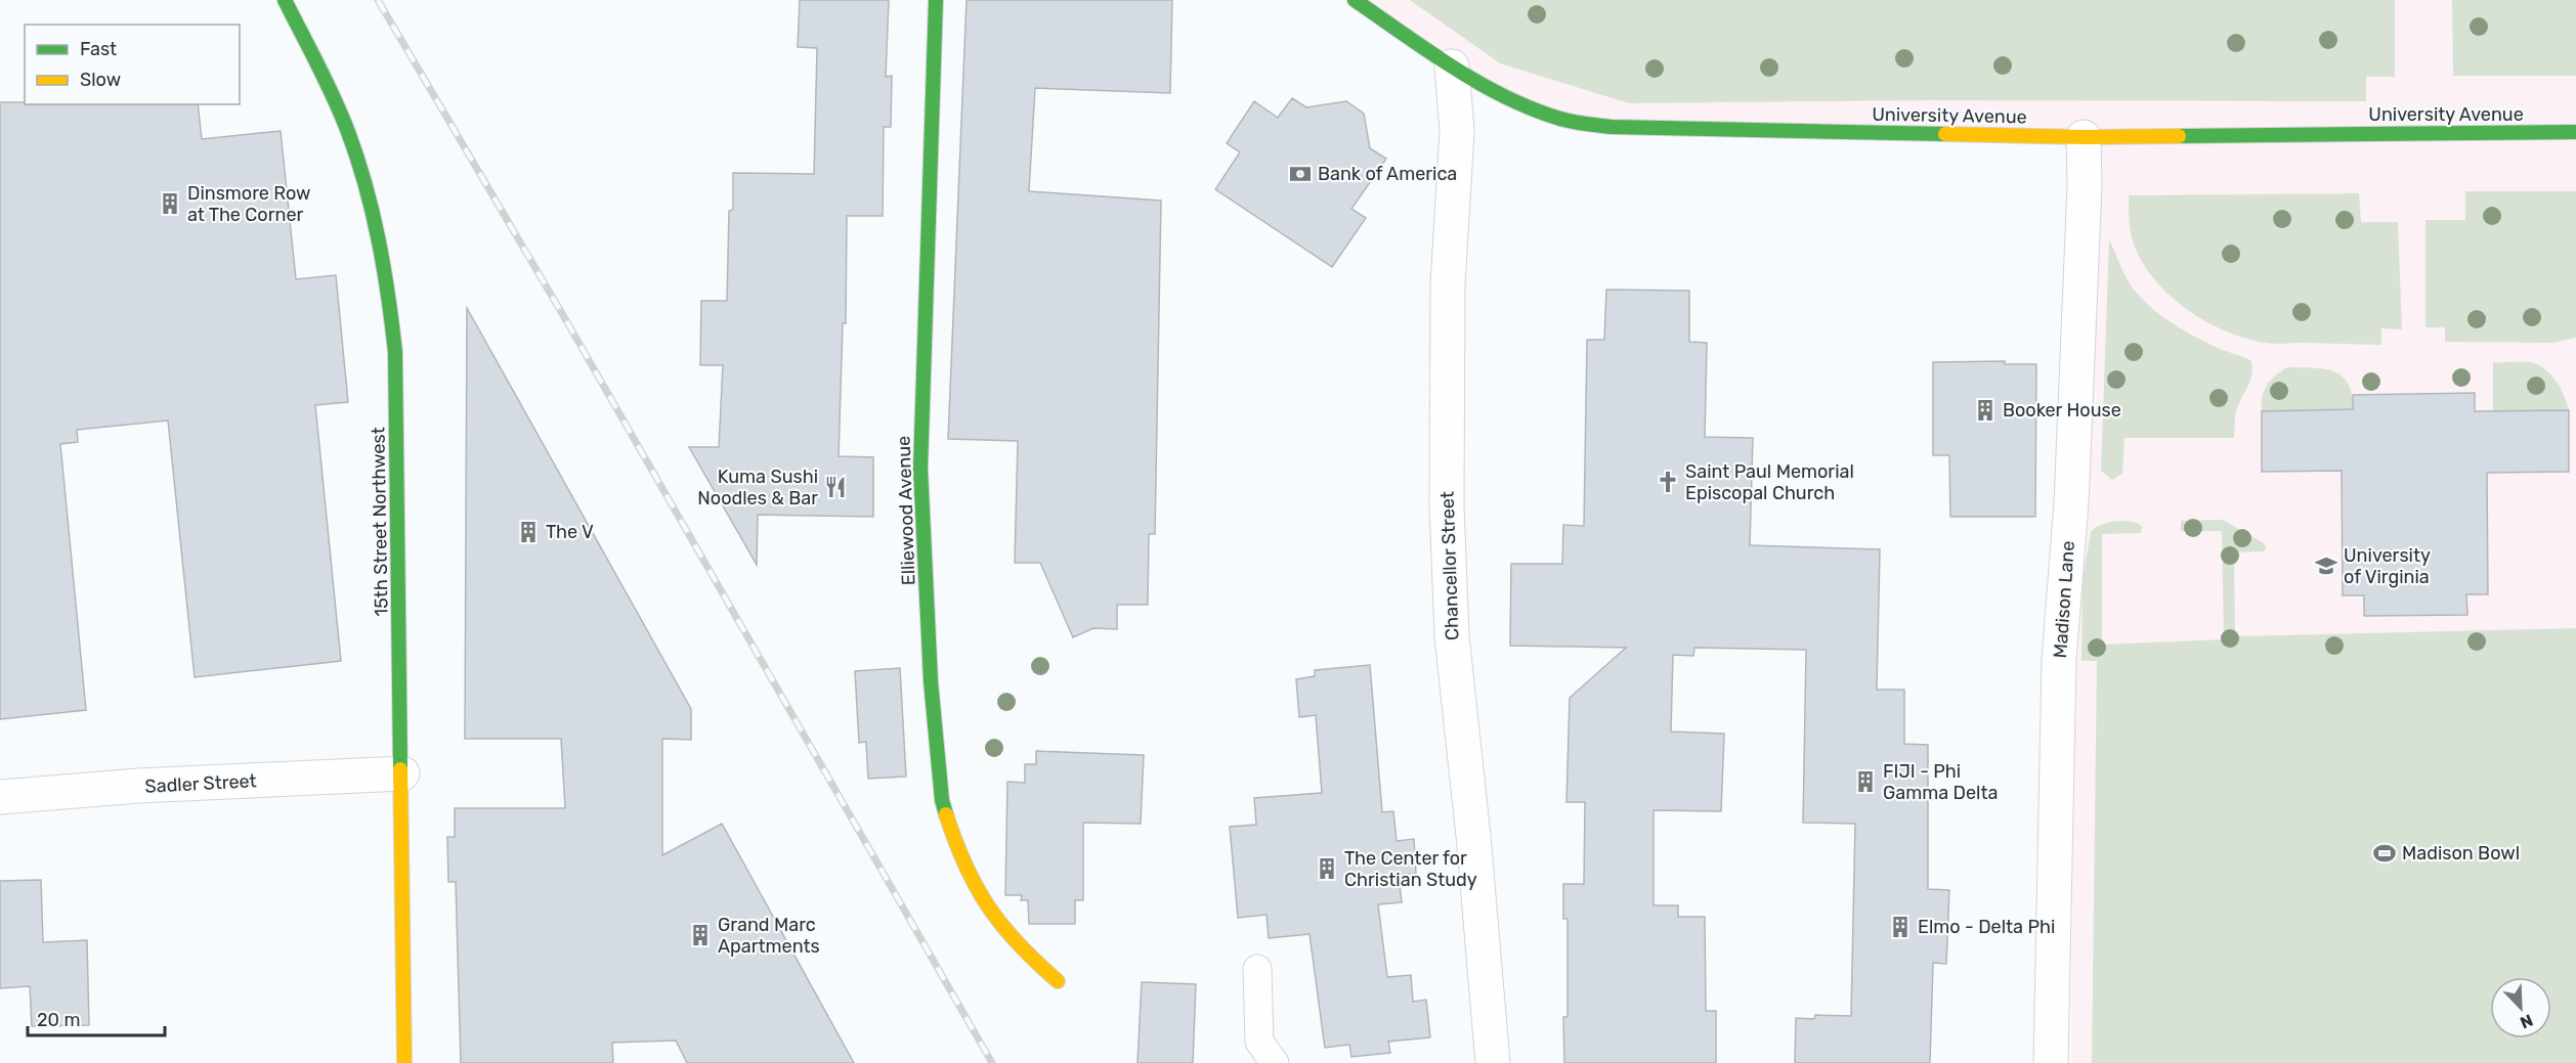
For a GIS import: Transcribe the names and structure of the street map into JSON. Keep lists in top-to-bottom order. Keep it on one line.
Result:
{"streets":{"street":["University Avenue","Elliewood Avenue","15th Street Northwest","Chancellor Street","Madison Lane","Sadler Street"]},"crossings":[["University Avenue","Chancellor Street"],["University Avenue","Madison Lane"],["15th Street Northwest","Sadler Street"]],"places":{"bank":["Bank of America"],"building":["Dinsmore Row at The Corner","Booker House","The V","FIJI - Phi Gamma Delta","The Center for Christian Study","Elmo - Delta Phi","Grand Marc Apartments"],"church":["Saint Paul Memorial Episcopal Church"],"restaurant":["Kuma Sushi Noodles & Bar"],"school or university":["University of Virginia"],"sports":["Madison Bowl"]},"legend":["Fast","Slow"],"scale_bar":"20 m","north":"bottom right"}
